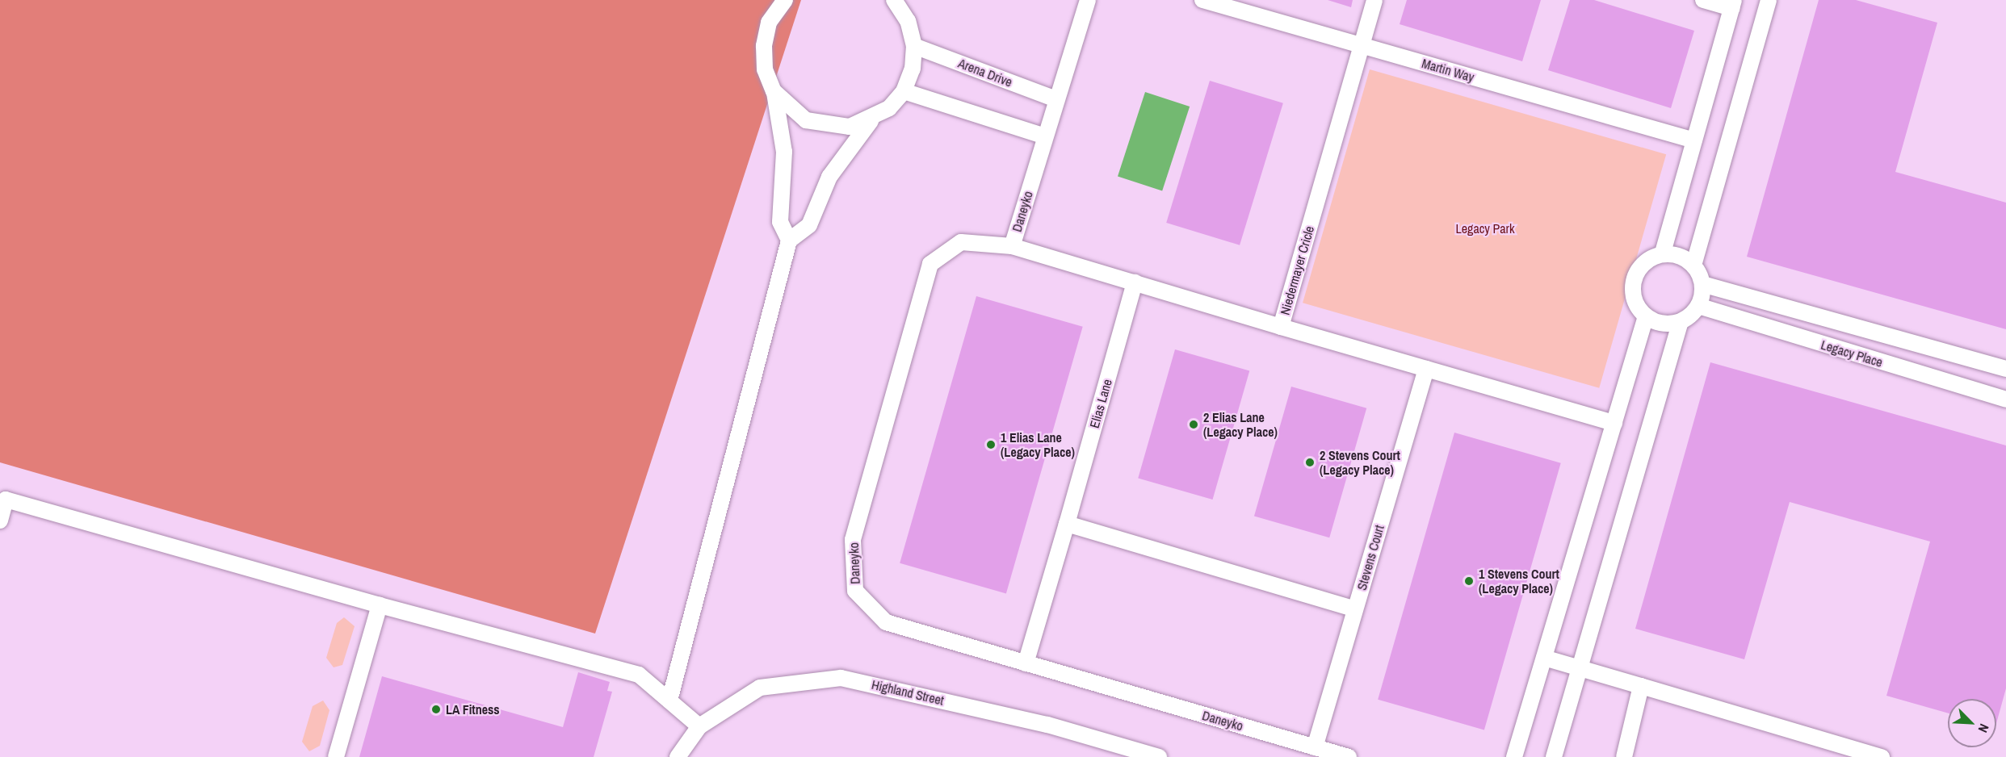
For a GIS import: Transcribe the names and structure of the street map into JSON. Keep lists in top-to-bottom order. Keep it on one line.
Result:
{"streets":{"lane":["Martin Way","Arena Drive","Daneyko","Niedermayer Cricle","Legacy Place","Elias Lane","Stevens Court","Highland Street"]},"crossings":[["Martin Way","Niedermayer Cricle"],["Arena Drive","Daneyko"],["Daneyko","Niedermayer Cricle"],["Daneyko","Elias Lane"],["Daneyko","Stevens Court"],["Niedermayer Cricle","Elias Lane"]],"parks":["Legacy Park"],"places":["2 Elias Lane (Legacy Place)","1 Elias Lane (Legacy Place)","2 Stevens Court (Legacy Place)","1 Stevens Court (Legacy Place)","LA Fitness"],"north":"bottom right"}
